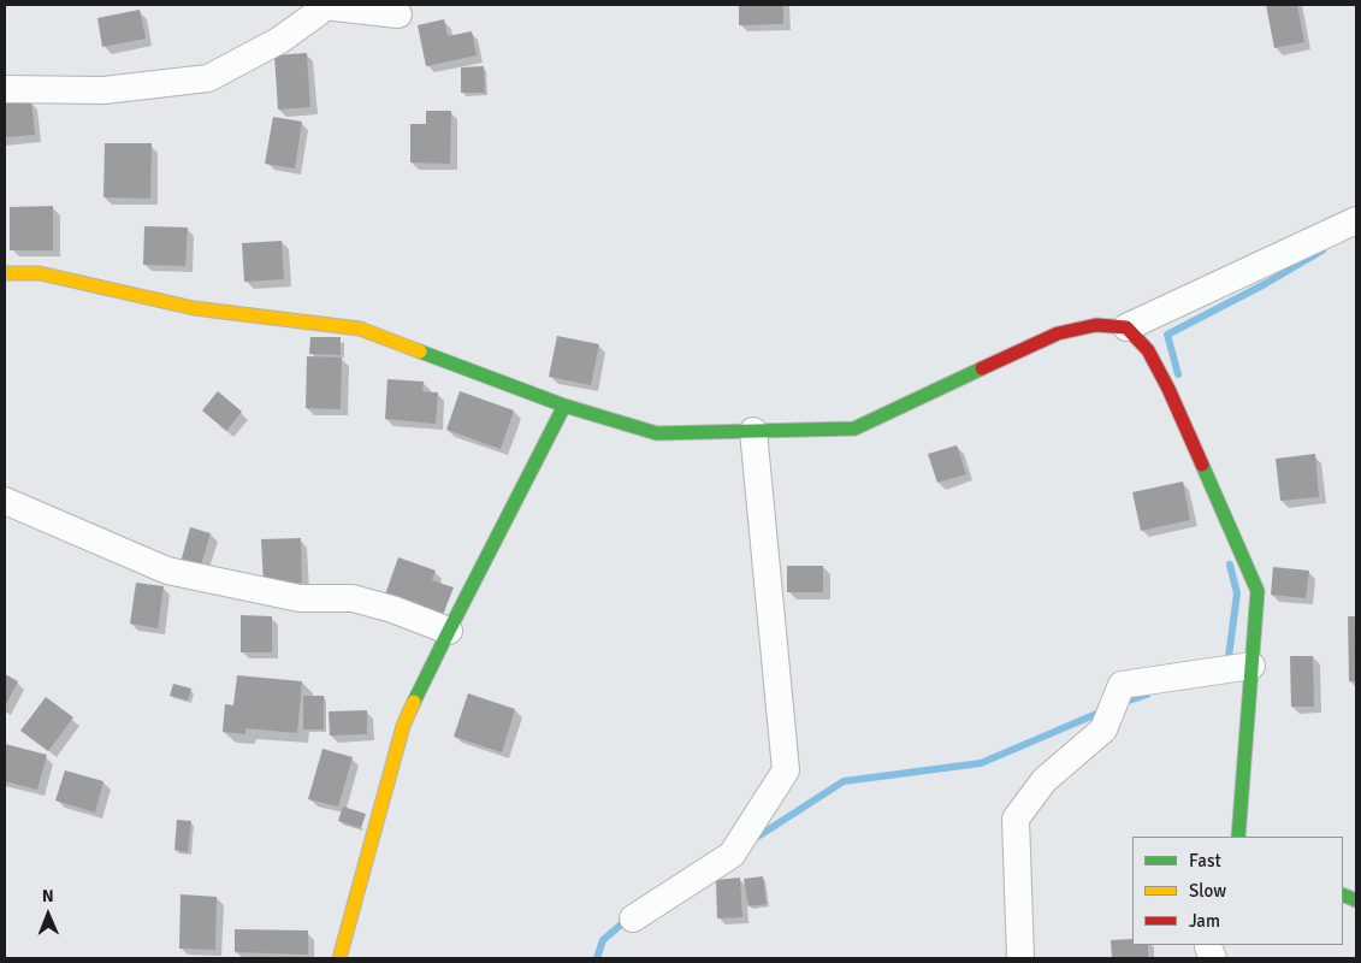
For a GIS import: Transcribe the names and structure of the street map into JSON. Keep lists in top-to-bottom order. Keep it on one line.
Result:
{"legend":["Fast","Slow","Jam"],"north":"top"}
